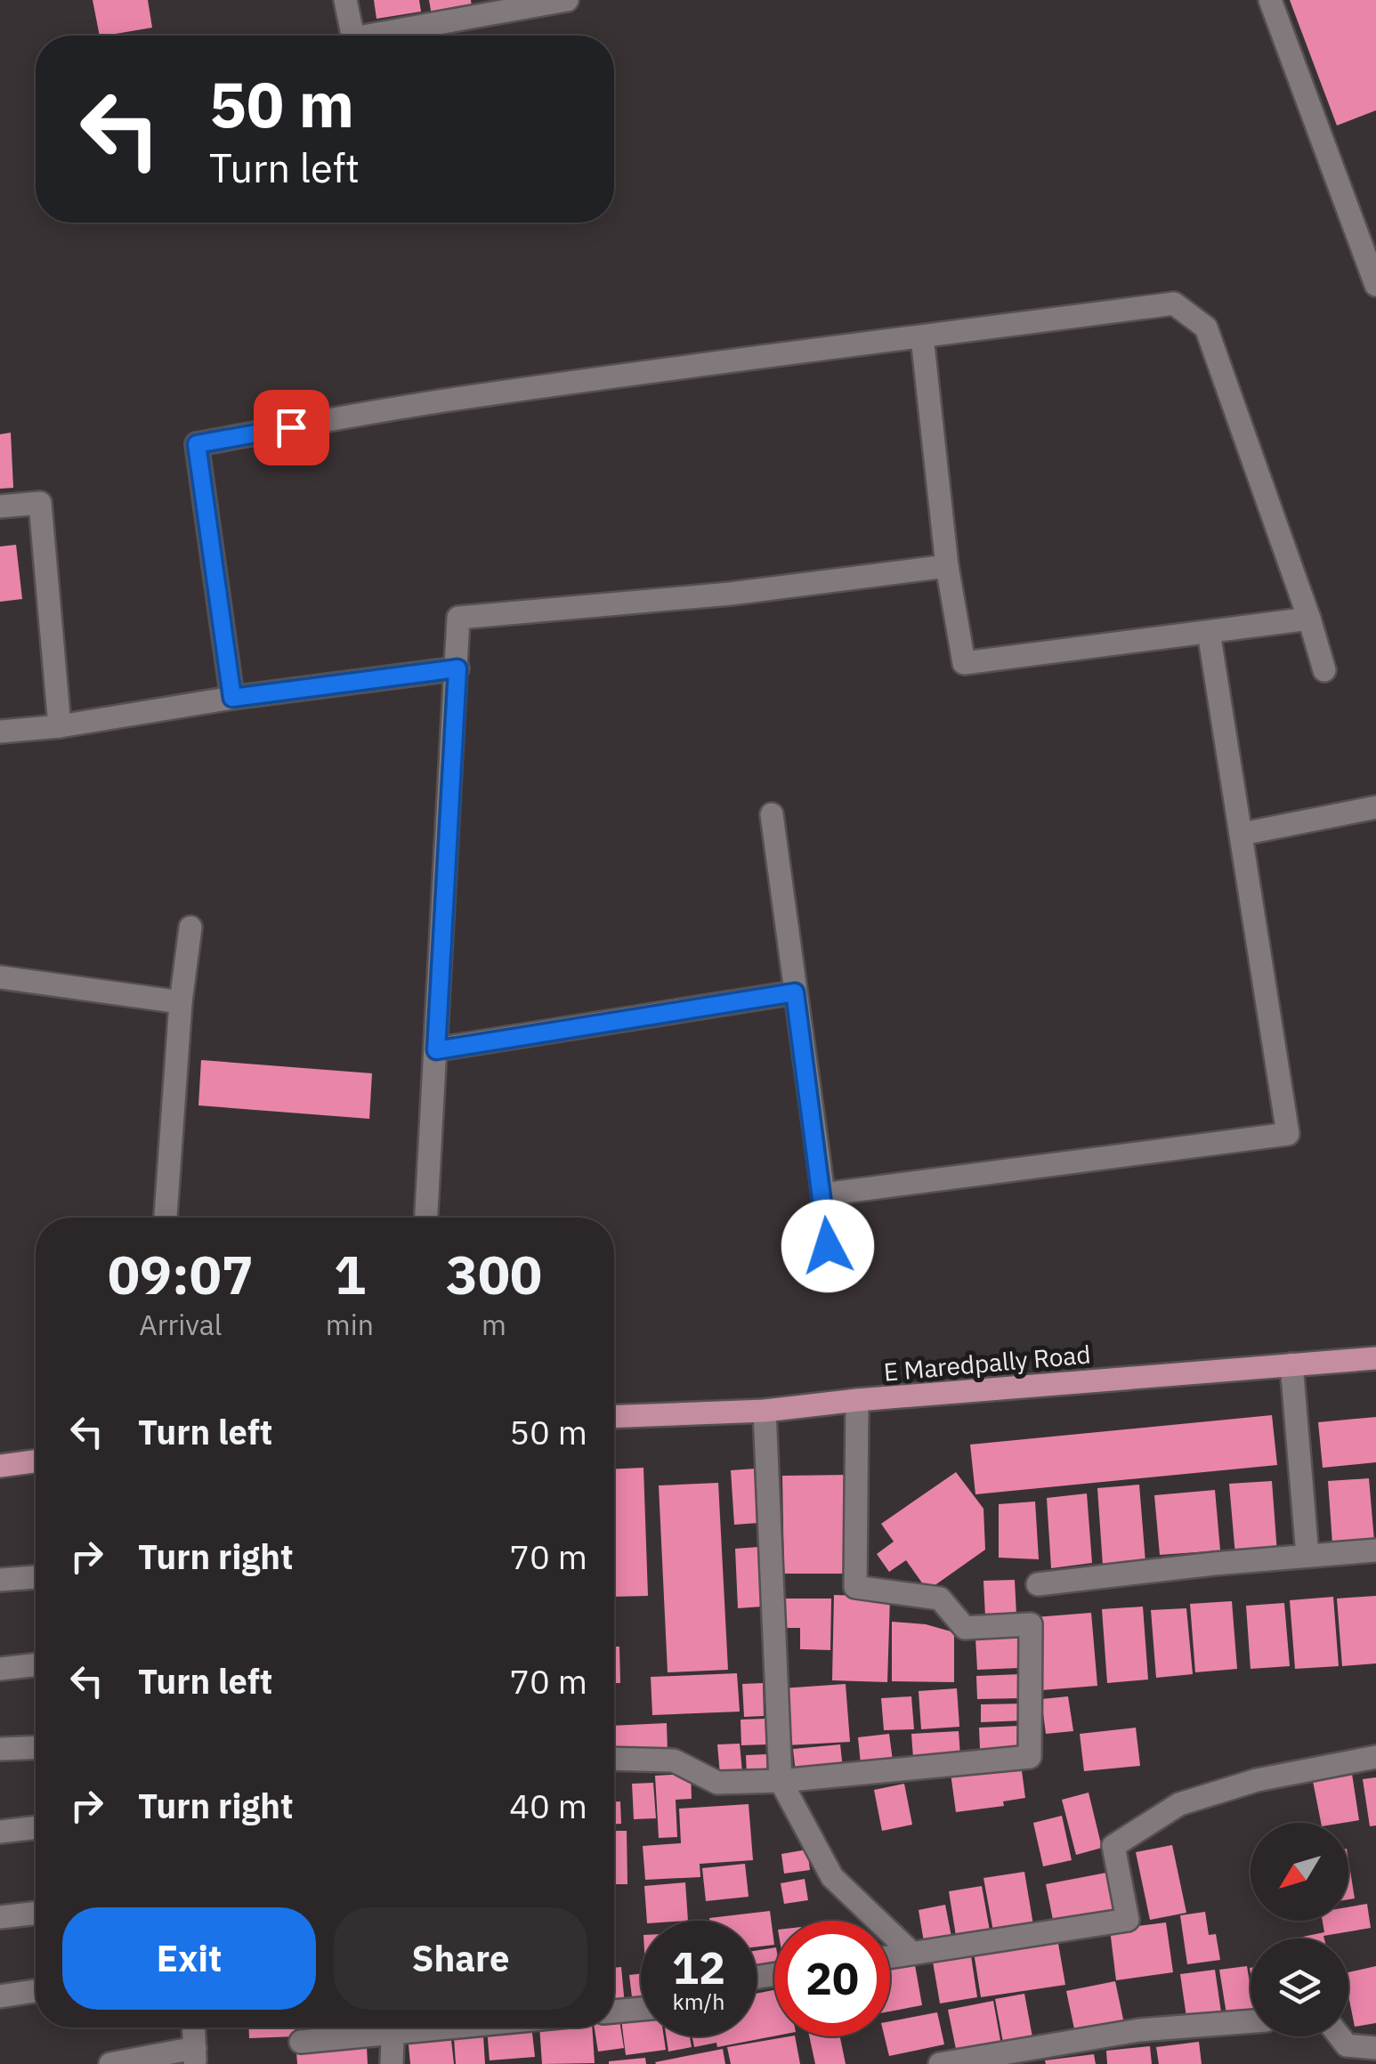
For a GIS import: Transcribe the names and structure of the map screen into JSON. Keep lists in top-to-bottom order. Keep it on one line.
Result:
{"streets":{"main road":["E Maredpally Road"]},"north":"bottom left","page":{"turn":["50 m","Turn left"],"eta":["09:07","Arrival","1","min","300","m"],"list":[{"name":"Turn left","value":"50 m"},{"name":"Turn right","value":"70 m"},{"name":"Turn left","value":"70 m"},{"name":"Turn right","value":"40 m"}],"buttons":["Exit","Share"],"speed":"12 km/h","limit":"20"}}
